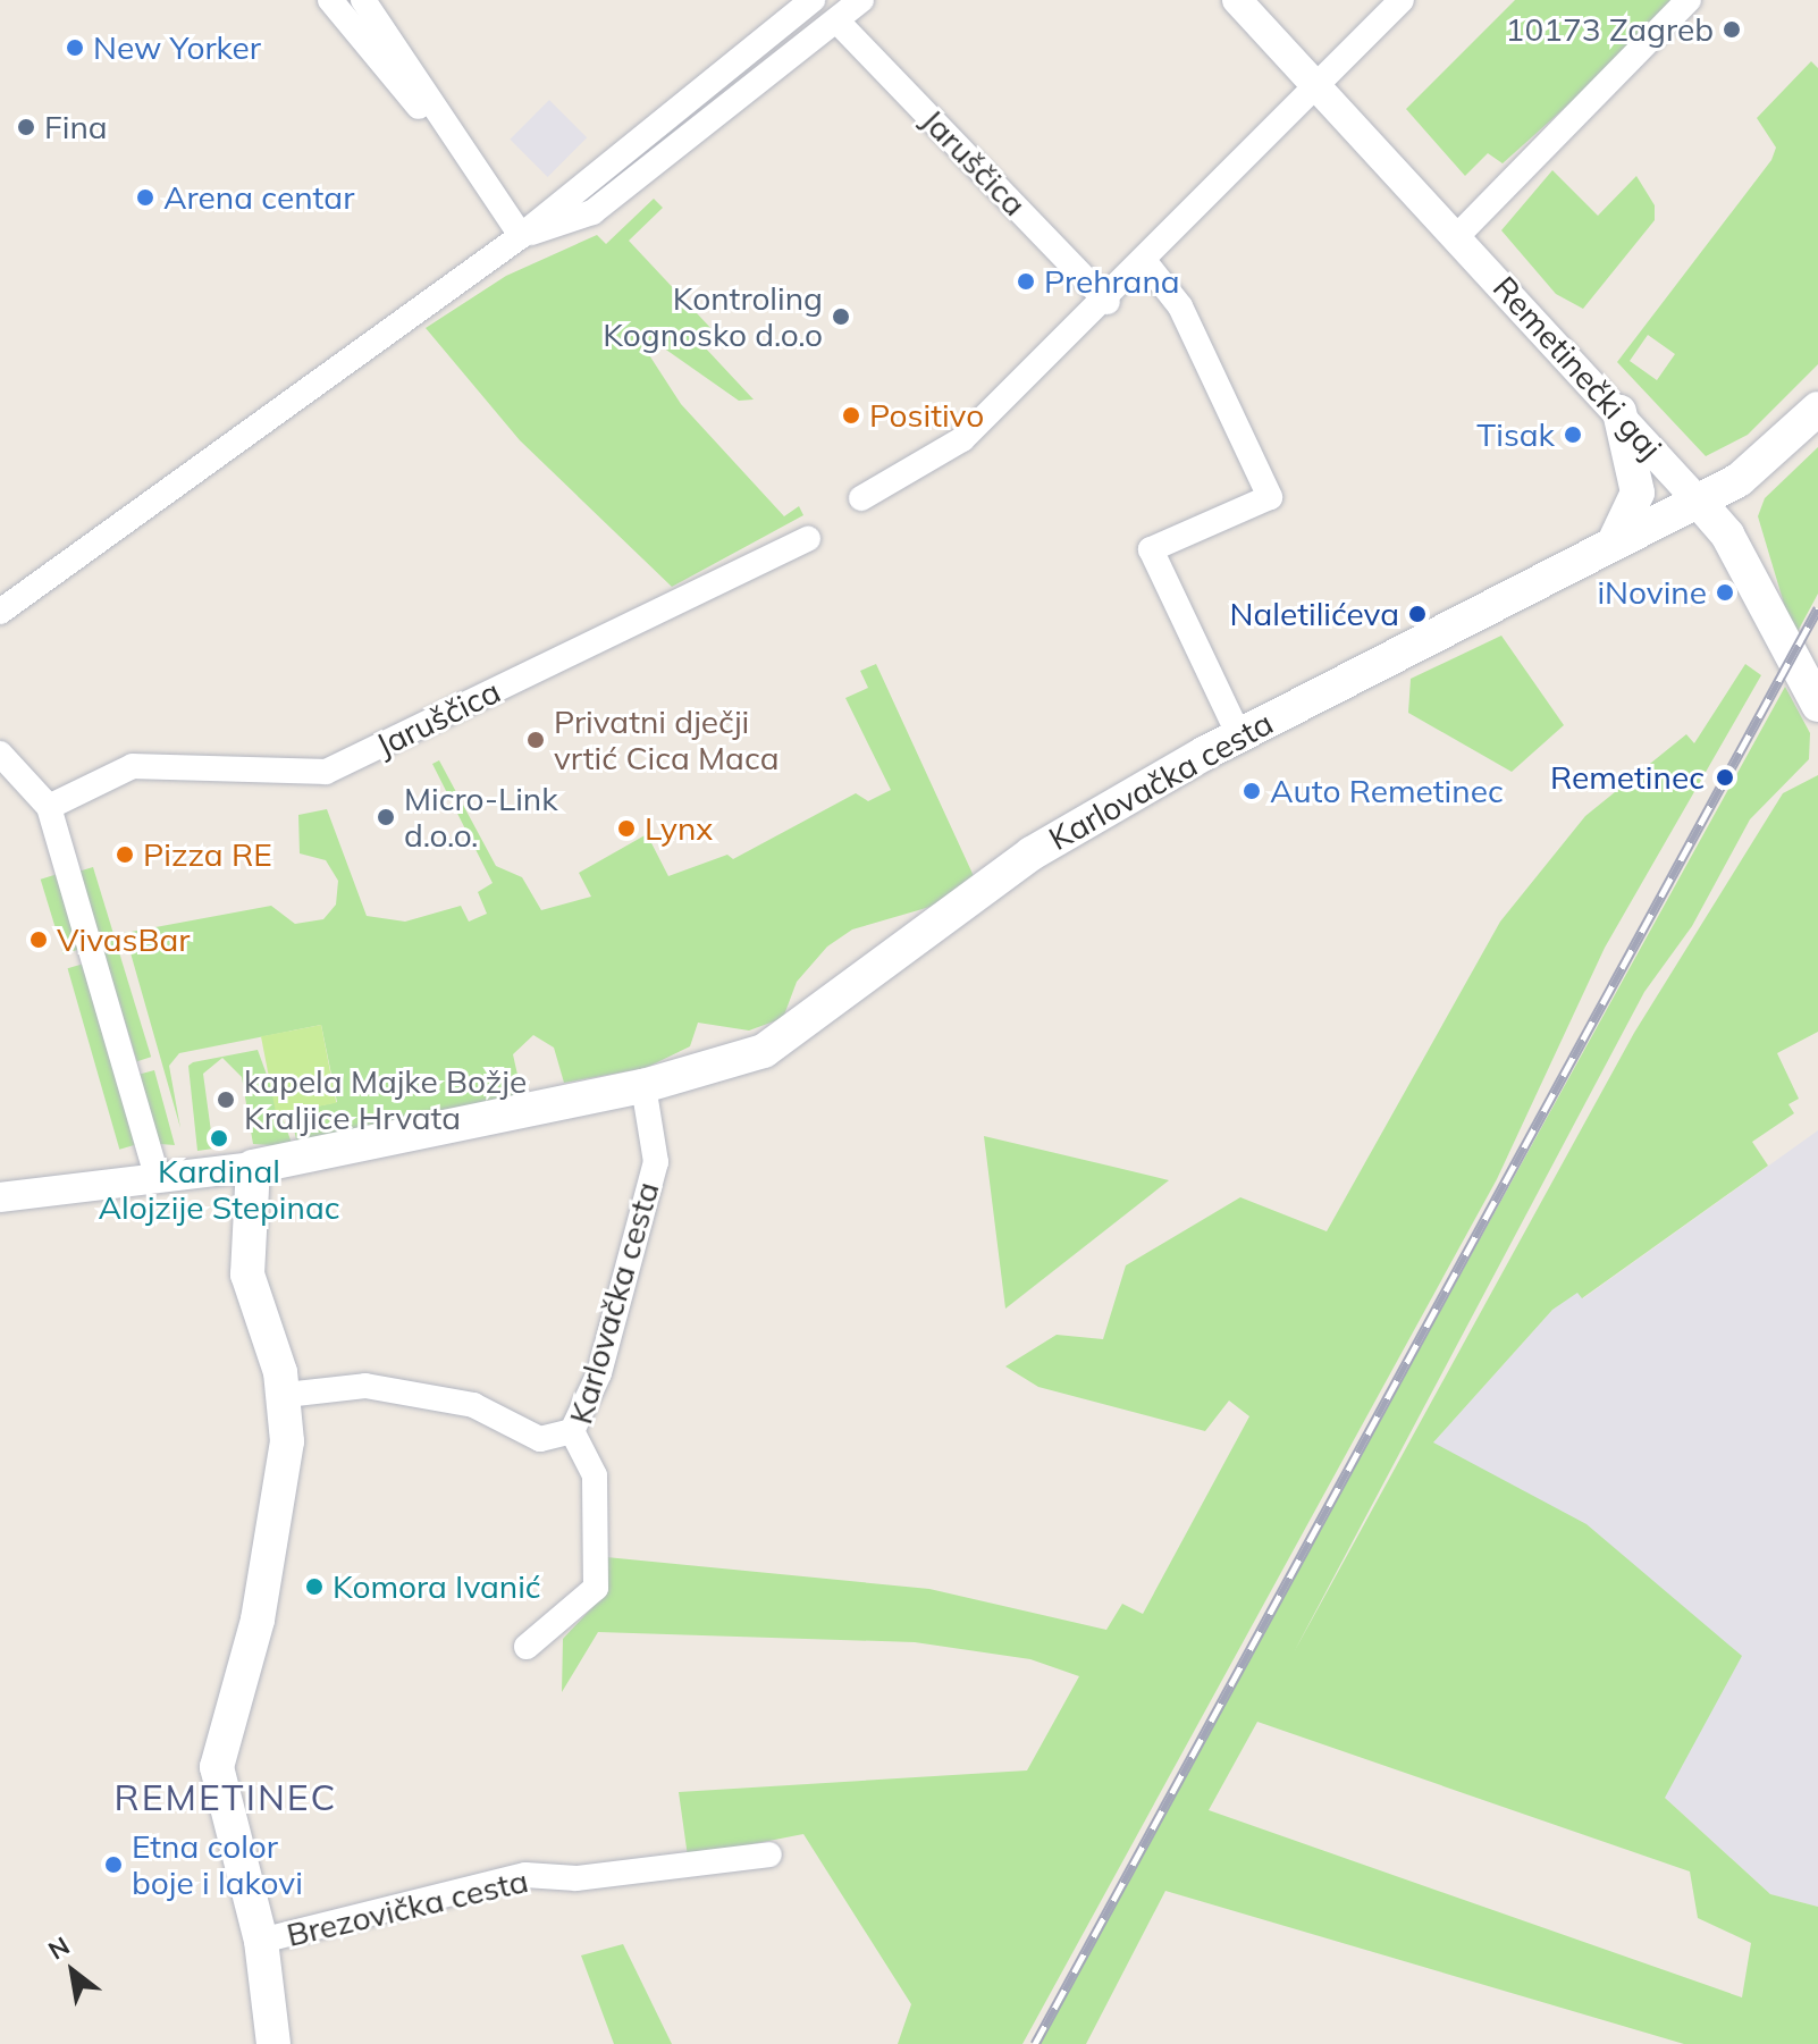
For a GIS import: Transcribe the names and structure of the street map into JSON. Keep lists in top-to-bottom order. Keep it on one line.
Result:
{"streets":{"main road":["Karlovačka cesta","Brezovička cesta"],"street":["Jaruščica","Remetinečki gaj"]},"crossings":[["Remetinečki gaj","Karlovačka cesta"],["Karlovačka cesta","Brezovička cesta"]],"districts":["REMETINEC"],"places":["10173 Zagreb","New Yorker","Fina","Arena centar","Prehrana","Kontroling Kognosko d.o.o","Positivo","Tisak","iNovine","Naletilićeva","Privatni dječji vrtić Cica Maca","Remetinec","Auto Remetinec","Micro-Link d.o.o.","Lynx","Pizza RE","VivasBar","kapela Majke Božje Kraljice Hrvata","Kardinal Alojzije Stepinac","Komora Ivanić","Etna color boje i lakovi"],"north":"top left"}
